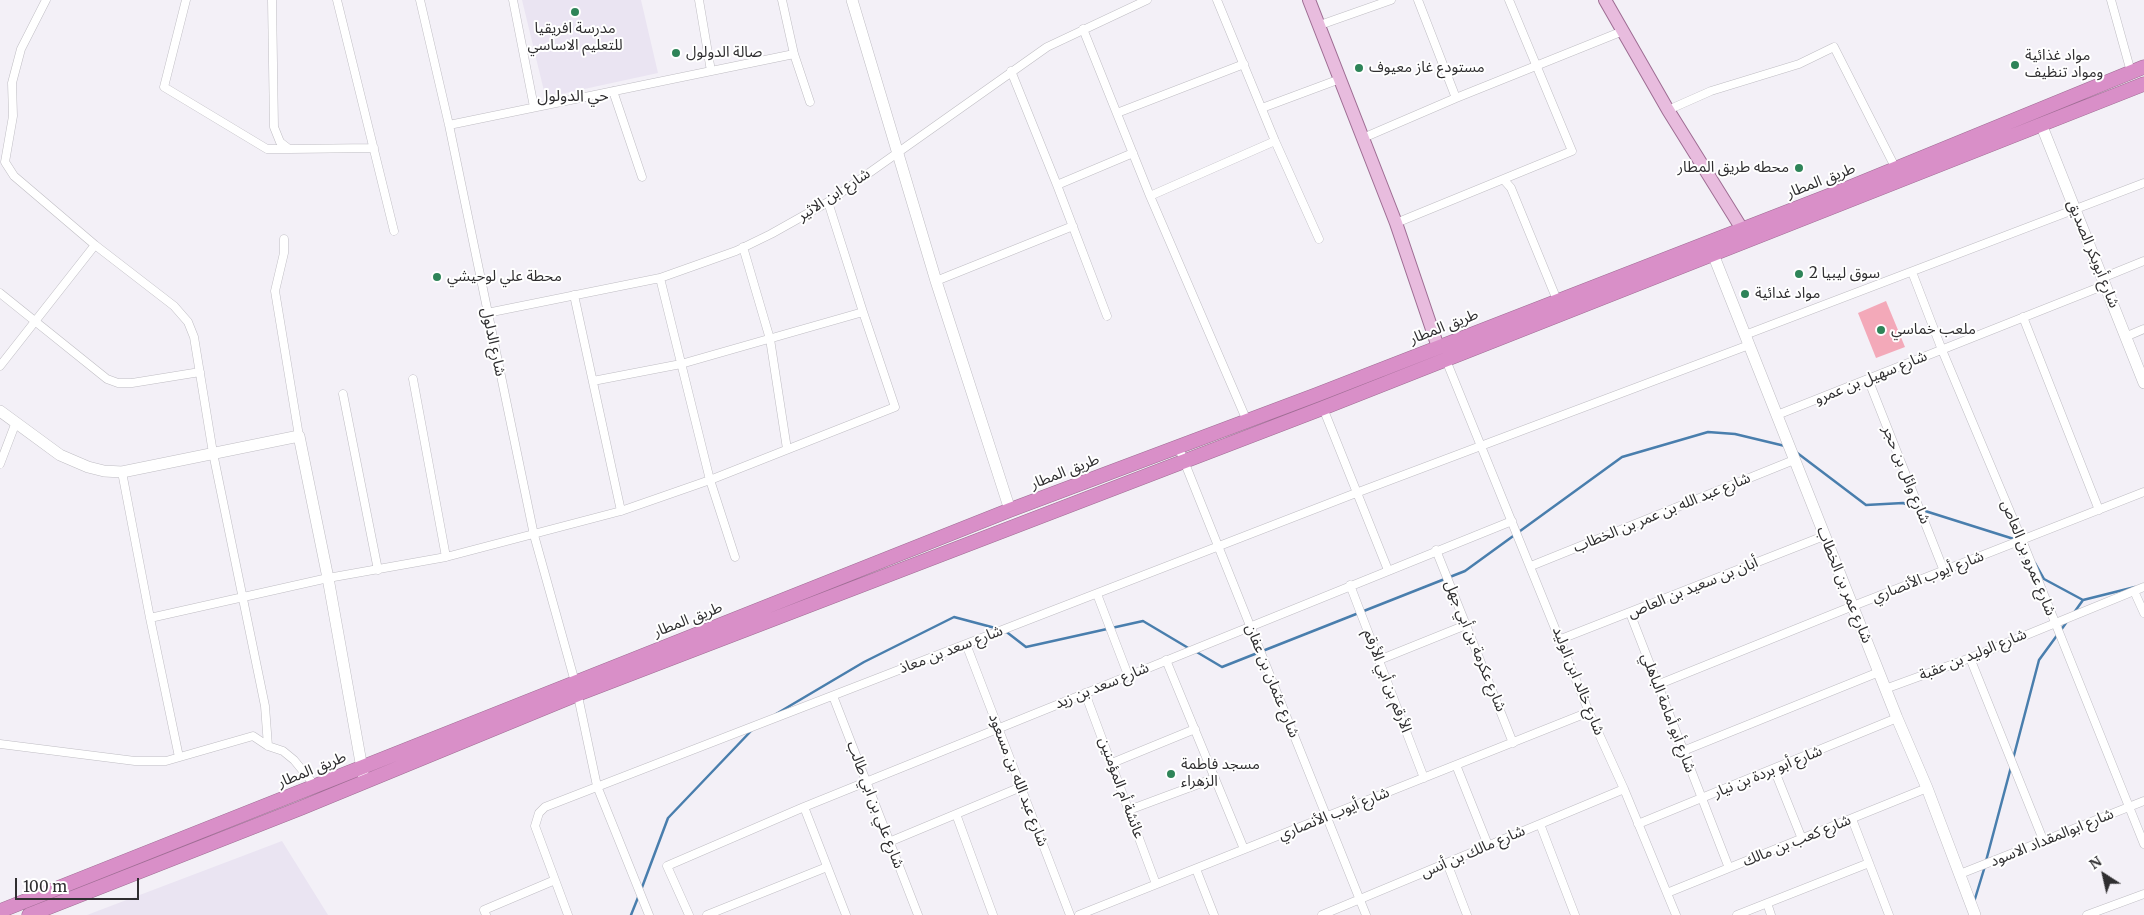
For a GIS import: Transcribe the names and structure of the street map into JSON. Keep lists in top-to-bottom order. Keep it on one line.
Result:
{"streets":{"highway":["طريق المطار"],"street":["شارع ابن الاثير","شارع أبوبكر الصديق","شارع الدلول","شارع سهيل بن عمرو","شارع وائل بن حجر","شارع عبد الله بن عمر بن الخطاب","شارع عمرو بن العاص","شارع أيوب الأنصاري","شارع عمر بن الخطاب","أبان بن سعيد بن العاص","شارع عكرمة بن أبي جهل","شارع سعد بن معاذ","شارع الوليد بن عقبة","شارع عثمان بن عفان","الأرقم بن أبي الأرقم","شارع خالد ابن الوليد","شارع سعد بن زيد","شارع أبو أمامة الباهلي","شارع أبو بردة بن نيار","شارع عبد الله بن مسعود","عائشة أم المؤمنين","شارع علي بن ابي طالب","شارع ابوالمقداد الاسود","شارع كعب بن مالك","شارع مالك بن أنس"]},"crossings":[["طريق المطار","شارع أبوبكر الصديق"],["طريق المطار","شارع الدلول"],["طريق المطار","شارع عمر بن الخطاب"],["طريق المطار","شارع عثمان بن عفان"],["طريق المطار","شارع خالد ابن الوليد"],["شارع ابن الاثير","شارع الدلول"],["شارع أبوبكر الصديق","شارع سهيل بن عمرو"],["شارع أبوبكر الصديق","شارع سعد بن معاذ"],["شارع الدلول","شارع سعد بن معاذ"],["شارع سهيل بن عمرو","شارع وائل بن حجر"],["شارع سهيل بن عمرو","شارع عمرو بن العاص"],["شارع سهيل بن عمرو","شارع عمر بن الخطاب"],["شارع وائل بن حجر","شارع أيوب الأنصاري"],["شارع عبد الله بن عمر بن الخطاب","شارع عمر بن الخطاب"],["شارع عبد الله بن عمر بن الخطاب","شارع خالد ابن الوليد"],["شارع عمرو بن العاص","شارع أيوب الأنصاري"],["شارع عمرو بن العاص","شارع سعد بن معاذ"],["شارع عمرو بن العاص","شارع الوليد بن عقبة"],["شارع عمرو بن العاص","شارع ابوالمقداد الاسود"],["شارع أيوب الأنصاري","شارع عمر بن الخطاب"],["شارع أيوب الأنصاري","شارع عكرمة بن أبي جهل"],["شارع أيوب الأنصاري","شارع عثمان بن عفان"],["شارع أيوب الأنصاري","الأرقم بن أبي الأرقم"],["شارع أيوب الأنصاري","شارع خالد ابن الوليد"],["شارع أيوب الأنصاري","شارع أبو أمامة الباهلي"],["شارع أيوب الأنصاري","عائشة أم المؤمنين"],["شارع عمر بن الخطاب","أبان بن سعيد بن العاص"],["شارع عمر بن الخطاب","شارع سعد بن معاذ"],["شارع عمر بن الخطاب","شارع الوليد بن عقبة"],["شارع عمر بن الخطاب","شارع أبو بردة بن نيار"],["شارع عمر بن الخطاب","شارع ابوالمقداد الاسود"],["شارع عمر بن الخطاب","شارع كعب بن مالك"],["أبان بن سعيد بن العاص","شارع خالد ابن الوليد"],["أبان بن سعيد بن العاص","شارع أبو أمامة الباهلي"],["شارع عكرمة بن أبي جهل","شارع سعد بن زيد"],["شارع سعد بن معاذ","شارع عثمان بن عفان"],["شارع سعد بن معاذ","شارع خالد ابن الوليد"],["شارع سعد بن معاذ","شارع عبد الله بن مسعود"],["شارع سعد بن معاذ","شارع علي بن ابي طالب"],["شارع عثمان بن عفان","شارع سعد بن زيد"],["شارع عثمان بن عفان","شارع مالك بن أنس"],["الأرقم بن أبي الأرقم","شارع سعد بن زيد"],["شارع خالد ابن الوليد","شارع سعد بن زيد"],["شارع خالد ابن الوليد","شارع أبو بردة بن نيار"],["شارع خالد ابن الوليد","شارع كعب بن مالك"],["شارع خالد ابن الوليد","شارع مالك بن أنس"],["شارع سعد بن زيد","شارع عبد الله بن مسعود"],["شارع سعد بن زيد","عائشة أم المؤمنين"],["شارع سعد بن زيد","شارع علي بن ابي طالب"],["شارع أبو أمامة الباهلي","شارع أبو بردة بن نيار"],["شارع أبو أمامة الباهلي","شارع كعب بن مالك"]],"districts":["حي الدولول"],"places":["مدرسة افريقيا للتعليم الاساسي","صالة الدولول","مواد غذائية ومواد تنظيف","مستودع غاز معيوف","محطه طريق المطار","سوق ليبيا 2","محطة علي لوحيشي","مواد غدائية","ملعب خماسي","مسجد فاطمة الزهراء"],"scale_bar":"100 m","north":"top left"}
